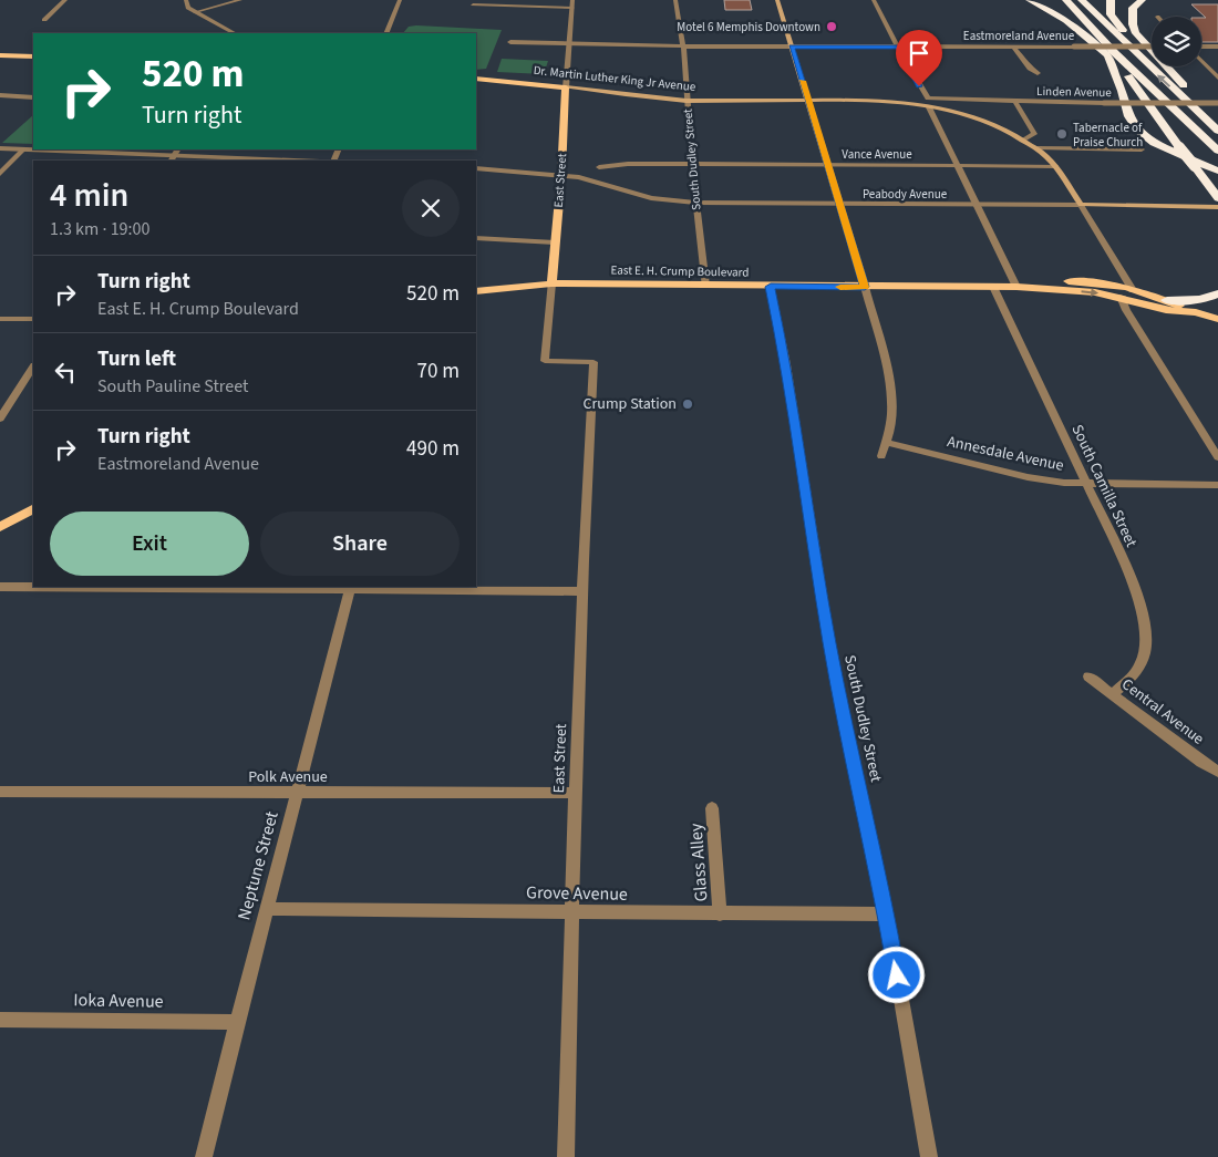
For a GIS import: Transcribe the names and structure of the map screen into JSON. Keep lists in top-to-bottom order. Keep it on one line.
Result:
{"streets":{"main road":["Dr. Martin Luther King Jr Avenue","East Street","Peabody Avenue","East E. H. Crump Boulevard"],"street":["Eastmoreland Avenue","Linden Avenue","Vance Avenue","South Dudley Street","Annesdale Avenue","South Camilla Street","Central Avenue","Polk Avenue","Glass Alley","Neptune Street","Grove Avenue","Ioka Avenue"]},"crossings":[["Eastmoreland Avenue","South Dudley Street"],["Eastmoreland Avenue","East Street"],["Dr. Martin Luther King Jr Avenue","Linden Avenue"],["Dr. Martin Luther King Jr Avenue","Vance Avenue"],["Dr. Martin Luther King Jr Avenue","South Dudley Street"],["Dr. Martin Luther King Jr Avenue","East Street"],["Dr. Martin Luther King Jr Avenue","Peabody Avenue"],["Dr. Martin Luther King Jr Avenue","East E. H. Crump Boulevard"],["Vance Avenue","South Dudley Street"],["South Dudley Street","Peabody Avenue"],["South Dudley Street","East E. H. Crump Boulevard"],["South Dudley Street","Grove Avenue"],["East Street","Peabody Avenue"],["East Street","East E. H. Crump Boulevard"],["East Street","Polk Avenue"],["East Street","Grove Avenue"],["East E. H. Crump Boulevard","South Camilla Street"],["Annesdale Avenue","South Camilla Street"],["South Camilla Street","Central Avenue"],["Polk Avenue","Neptune Street"],["Glass Alley","Grove Avenue"],["Neptune Street","Grove Avenue"],["Neptune Street","Ioka Avenue"]],"places":["Motel 6 Memphis Downtown","Tabernacle of Praise Church","Crump Station"],"page":{"turn":["520 m","Turn right"],"heading":["4 min","1.3 km · 19:00"],"list":[{"name":"Turn right","note":"East E. H. Crump Boulevard","value":"520 m"},{"name":"Turn left","note":"South Pauline Street","value":"70 m"},{"name":"Turn right","note":"Eastmoreland Avenue","value":"490 m"}],"buttons":["Exit","Share"]}}
